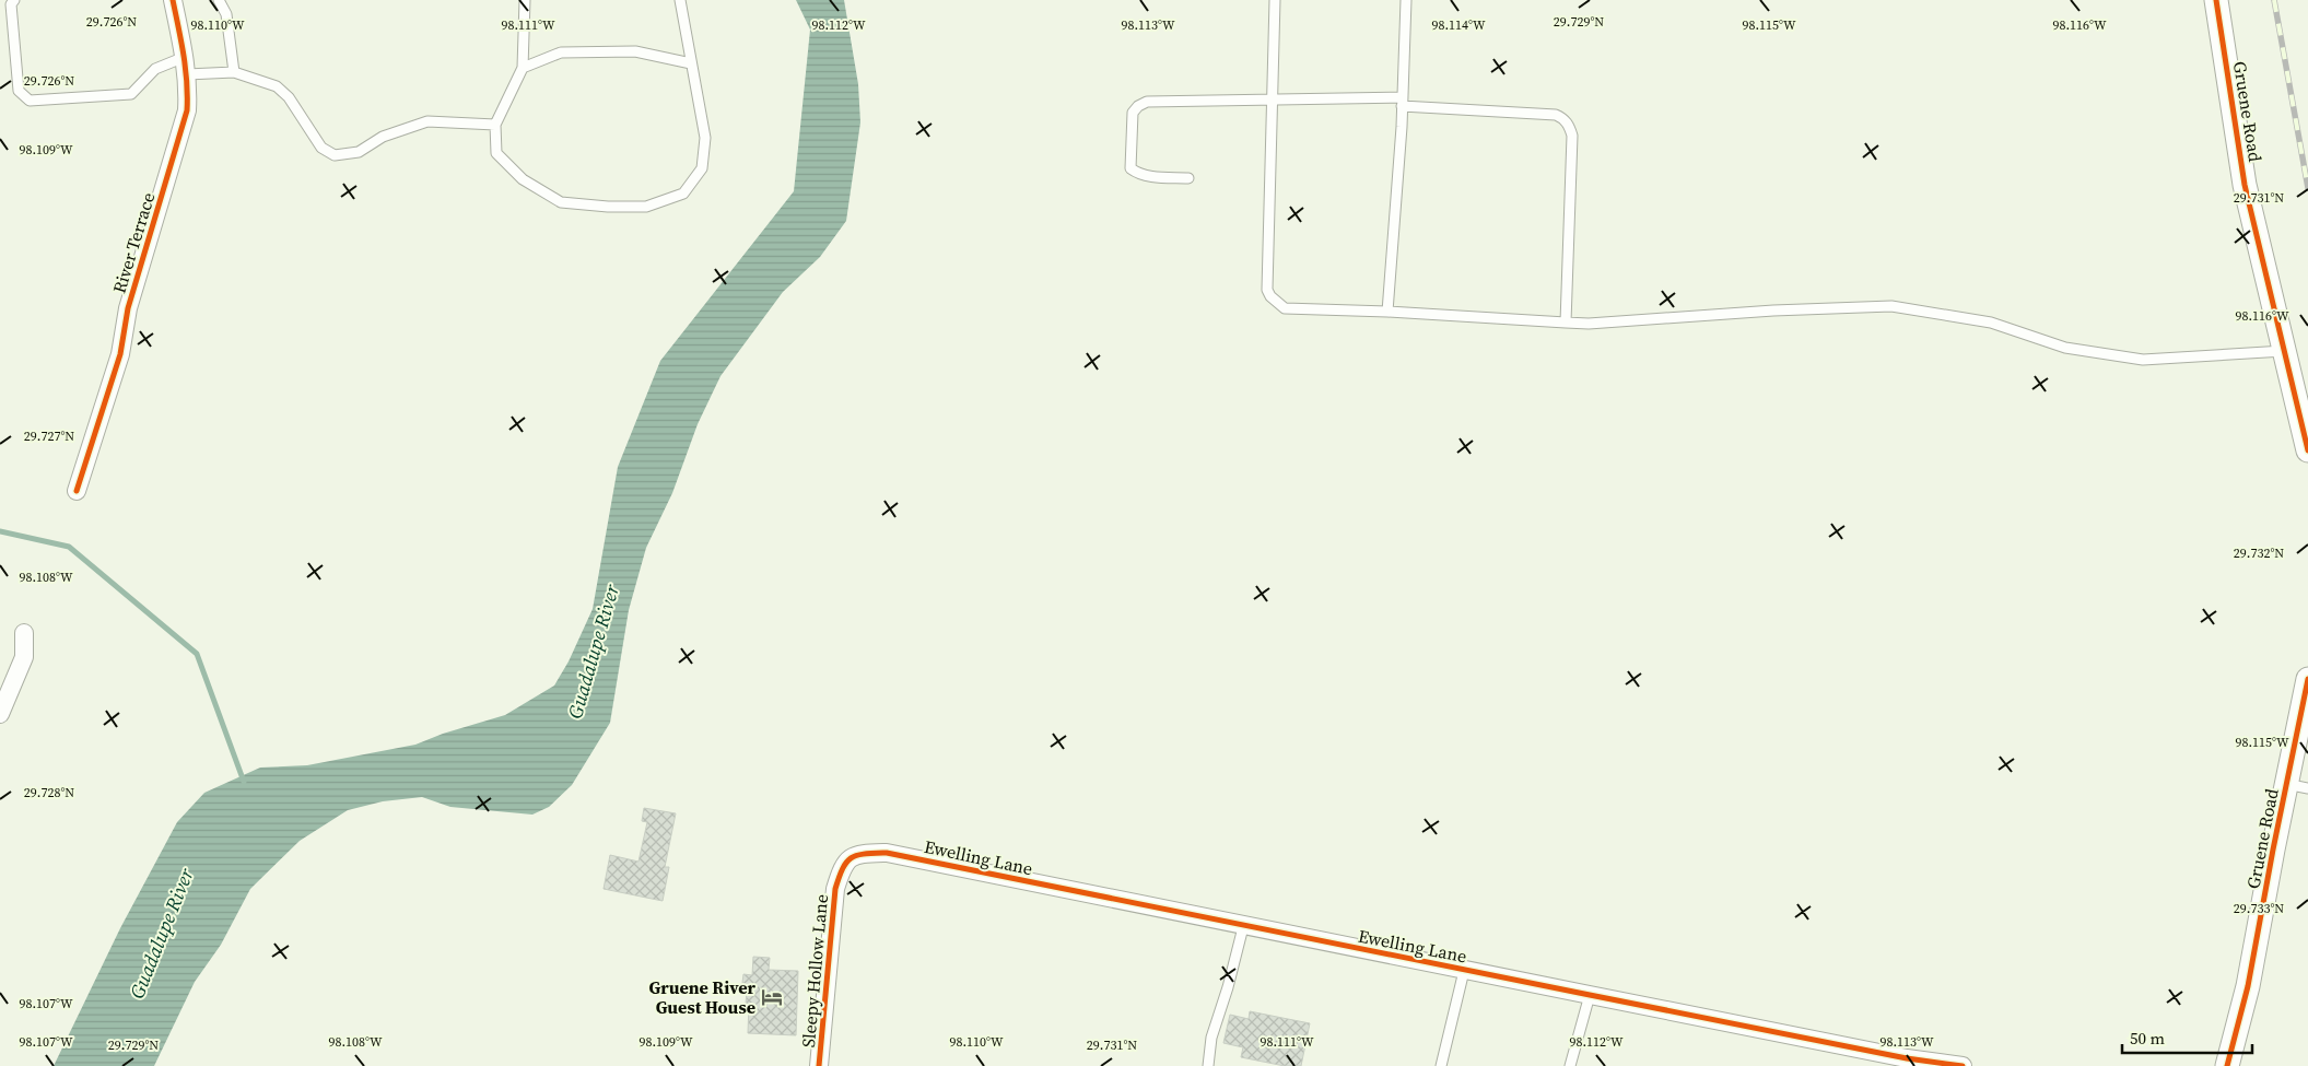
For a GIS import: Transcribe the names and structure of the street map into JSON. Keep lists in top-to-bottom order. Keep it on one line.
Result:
{"streets":{"street":["Gruene Road","River Terrace","Ewelling Lane","Sleepy Hollow Lane"]},"crossings":[["Ewelling Lane","Sleepy Hollow Lane"]],"water":["Guadalupe River"],"places":{"hotel":["Gruene River Guest House"]},"scale_bar":"50 m","coordinates":["29.726°N","29.729°N","98.110°W","98.111°W","98.112°W","98.113°W","98.114°W","98.115°W","98.116°W","98.109°W","29.731°N","29.727°N","29.732°N","98.108°W","29.728°N","29.733°N","98.107°W"]}
